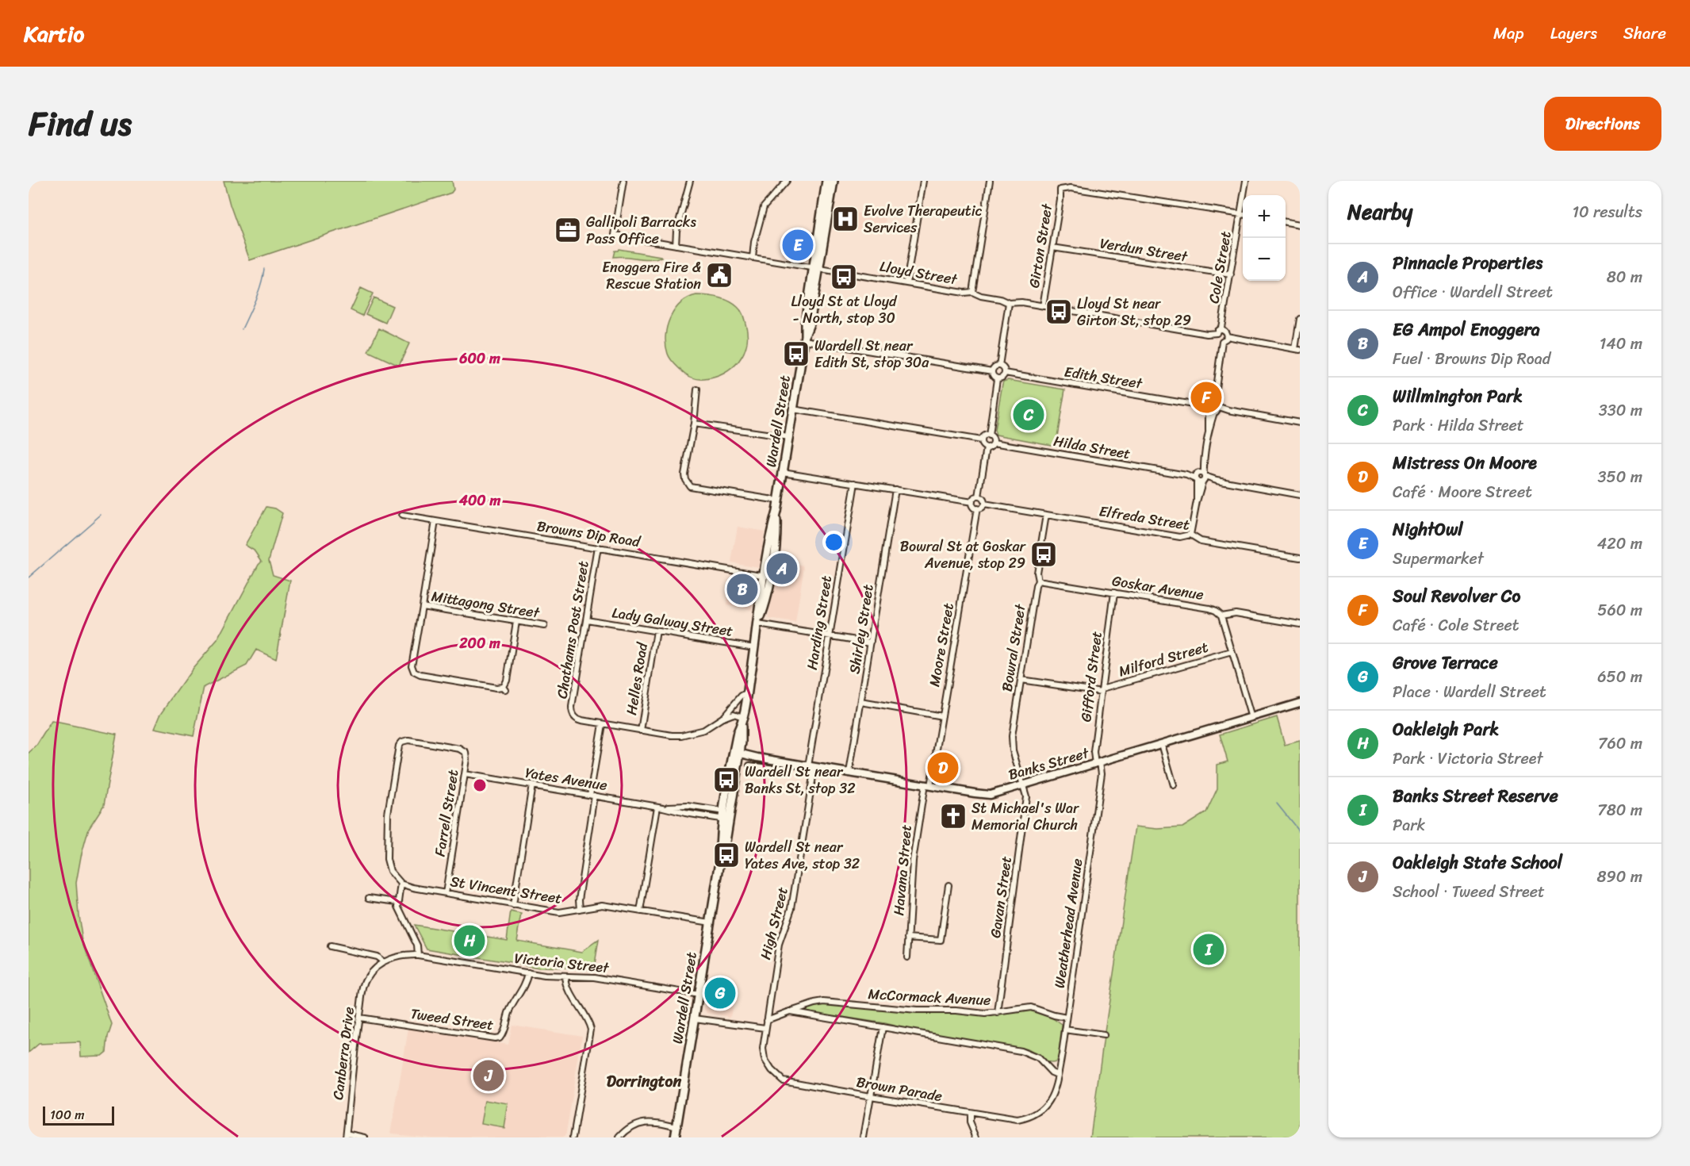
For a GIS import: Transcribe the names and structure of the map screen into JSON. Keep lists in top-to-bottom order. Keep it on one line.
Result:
{"streets":{"highway":["Wardell Street"],"main road":["Banks Street"],"street":["Girton Street","Verdun Street","Cole Street","Lloyd Street","Edith Street","Hilda Street","Elfreda Street","Browns Dip Road","Goskar Avenue","Mittagong Street","Lady Galway Street","Harding Street","Shirley Street","Chathams Post Street","Moore Street","Bowral Street","Milford Street","Gifford Street","Helles Road","Yates Avenue","Farrell Street","Havana Street","St Vincent Street","Gavan Street","High Street","Weatherhead Avenue","Victoria Street","McCormack Avenue","Tweed Street","Canberra Drive","Brown Parade"]},"crossings":[["Girton Street","Verdun Street"],["Girton Street","Lloyd Street"],["Verdun Street","Cole Street"],["Cole Street","Lloyd Street"],["Lloyd Street","Wardell Street"],["Wardell Street","Browns Dip Road"],["Wardell Street","Lady Galway Street"],["Wardell Street","Banks Street"],["Wardell Street","Yates Avenue"],["Wardell Street","St Vincent Street"],["Wardell Street","Victoria Street"],["Elfreda Street","Moore Street"],["Elfreda Street","Bowral Street"],["Browns Dip Road","Mittagong Street"],["Browns Dip Road","Chathams Post Street"],["Goskar Avenue","Bowral Street"],["Goskar Avenue","Gifford Street"],["Lady Galway Street","Chathams Post Street"],["Lady Galway Street","Helles Road"],["Harding Street","Banks Street"],["Harding Street","High Street"],["Shirley Street","Banks Street"],["Moore Street","Banks Street"],["Moore Street","Havana Street"],["Bowral Street","Milford Street"],["Bowral Street","Banks Street"],["Bowral Street","Gavan Street"],["Milford Street","Gifford Street"],["Gifford Street","Banks Street"],["Gifford Street","Weatherhead Avenue"],["Banks Street","Havana Street"],["Banks Street","Gavan Street"],["Banks Street","High Street"],["Banks Street","Weatherhead Avenue"],["Yates Avenue","Farrell Street"],["Farrell Street","St Vincent Street"],["Gavan Street","McCormack Avenue"],["High Street","McCormack Avenue"],["High Street","Brown Parade"],["Weatherhead Avenue","McCormack Avenue"],["Weatherhead Avenue","Brown Parade"],["Victoria Street","Tweed Street"],["Victoria Street","Canberra Drive"],["Tweed Street","Canberra Drive"]],"districts":["Dorrington"],"places":{"hospital":["Evolve Therapeutic Services"],"office":["Gallipoli Barracks Pass Office"],"public building":["Enoggera Fire & Rescue Station"],"bus stop":["Lloyd St at Lloyd - North, stop 30","Lloyd St near Girton St, stop 29","Wardell St near Edith St, stop 30a","Bowral St at Goskar Avenue, stop 29","Wardell St near Banks St, stop 32","Wardell St near Yates Ave, stop 32"],"church":["St Michael's War Memorial Church"]},"scale_bar":"100 m","page":{"header":"Kartio","nav":["Map","Layers","Share"],"title":"Find us","buttons":"Directions","heading":["Nearby","10 results"],"map_buttons":["+","−"],"pins":["E","F","C","A","B","D","H","I","G","J"],"list":[{"mark":"A","name":"Pinnacle Properties","note":"Office · Wardell Street","value":"80 m"},{"mark":"B","name":"EG Ampol Enoggera","note":"Fuel · Browns Dip Road","value":"140 m"},{"mark":"C","name":"Willmington Park","note":"Park · Hilda Street","value":"330 m"},{"mark":"D","name":"Mistress On Moore","note":"Café · Moore Street","value":"350 m"},{"mark":"E","name":"NightOwl","note":"Supermarket","value":"420 m"},{"mark":"F","name":"Soul Revolver Co","note":"Café · Cole Street","value":"560 m"},{"mark":"G","name":"Grove Terrace","note":"Place · Wardell Street","value":"650 m"},{"mark":"H","name":"Oakleigh Park","note":"Park · Victoria Street","value":"760 m"},{"mark":"I","name":"Banks Street Reserve","note":"Park","value":"780 m"},{"mark":"J","name":"Oakleigh State School","note":"School · Tweed Street","value":"890 m"}],"scale":"100 m"},"rings":["600 m","400 m","200 m"]}
